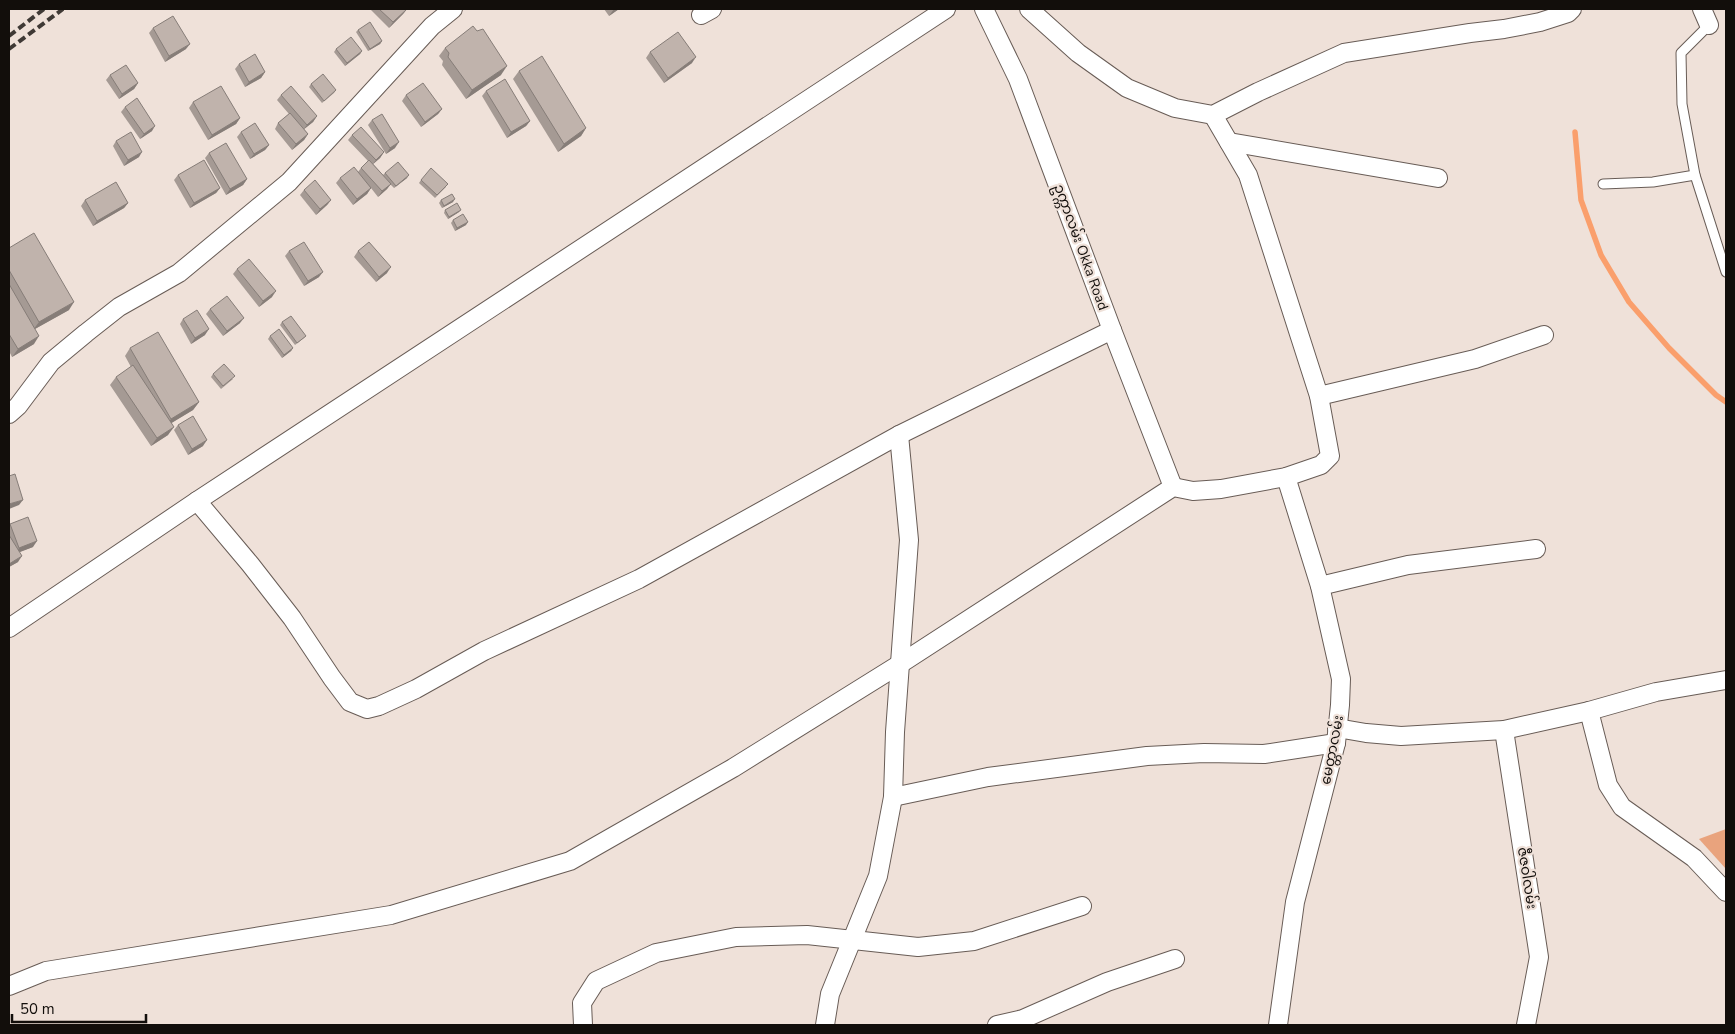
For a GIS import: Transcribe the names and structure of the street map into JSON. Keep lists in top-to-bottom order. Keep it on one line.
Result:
{"streets":{"street":["ဥက္ကာလမ်း Okka Road","မေတ္တာလမ်း","ဇီဇဝါလမ်း"]},"scale_bar":"50 m"}
